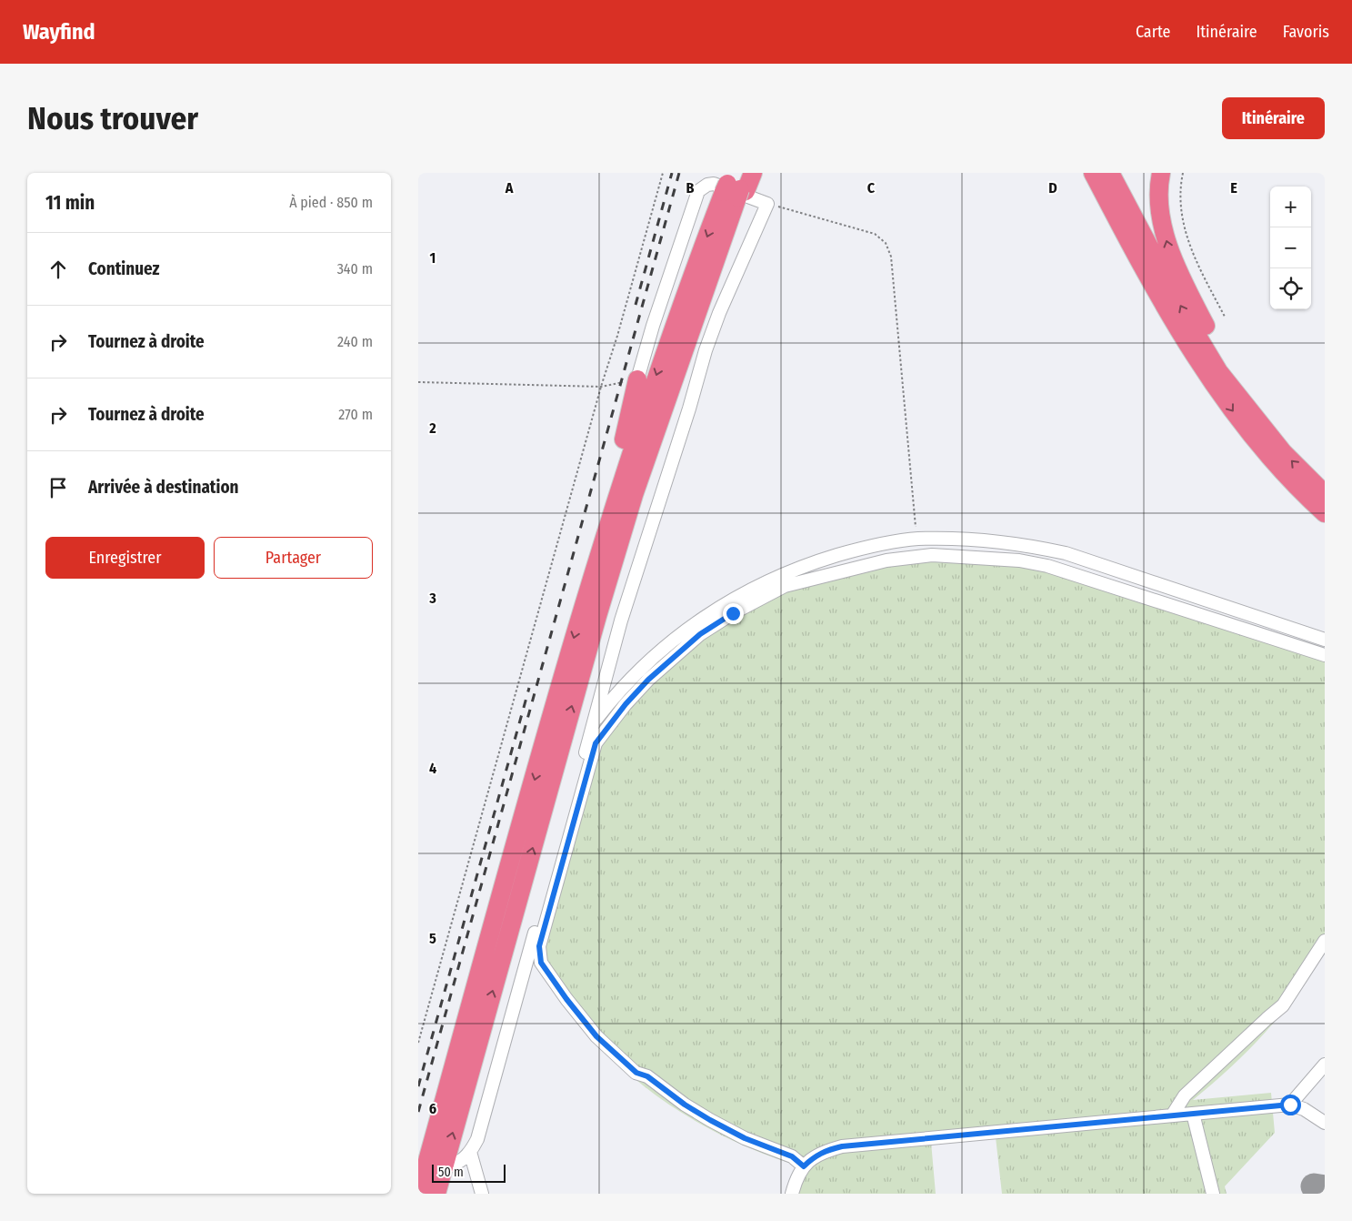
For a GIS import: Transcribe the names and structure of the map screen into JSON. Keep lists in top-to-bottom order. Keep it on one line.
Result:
{"scale_bar":"50 m","page":{"header":"Wayfind","nav":["Carte","Itinéraire","Favoris"],"buttons":["Itinéraire",["Enregistrer","Partager"]],"title":"Nous trouver","heading":["11 min","À pied · 850 m"],"map_buttons":["+","−"],"list":[["Continuez","340 m"],["Tournez à droite","240 m"],["Tournez à droite","270 m"],"Arrivée à destination"],"scale":"50 m"},"grid":{"columns":["A","B","C","D","E"],"rows":["1","2","3","4","5","6"]}}
